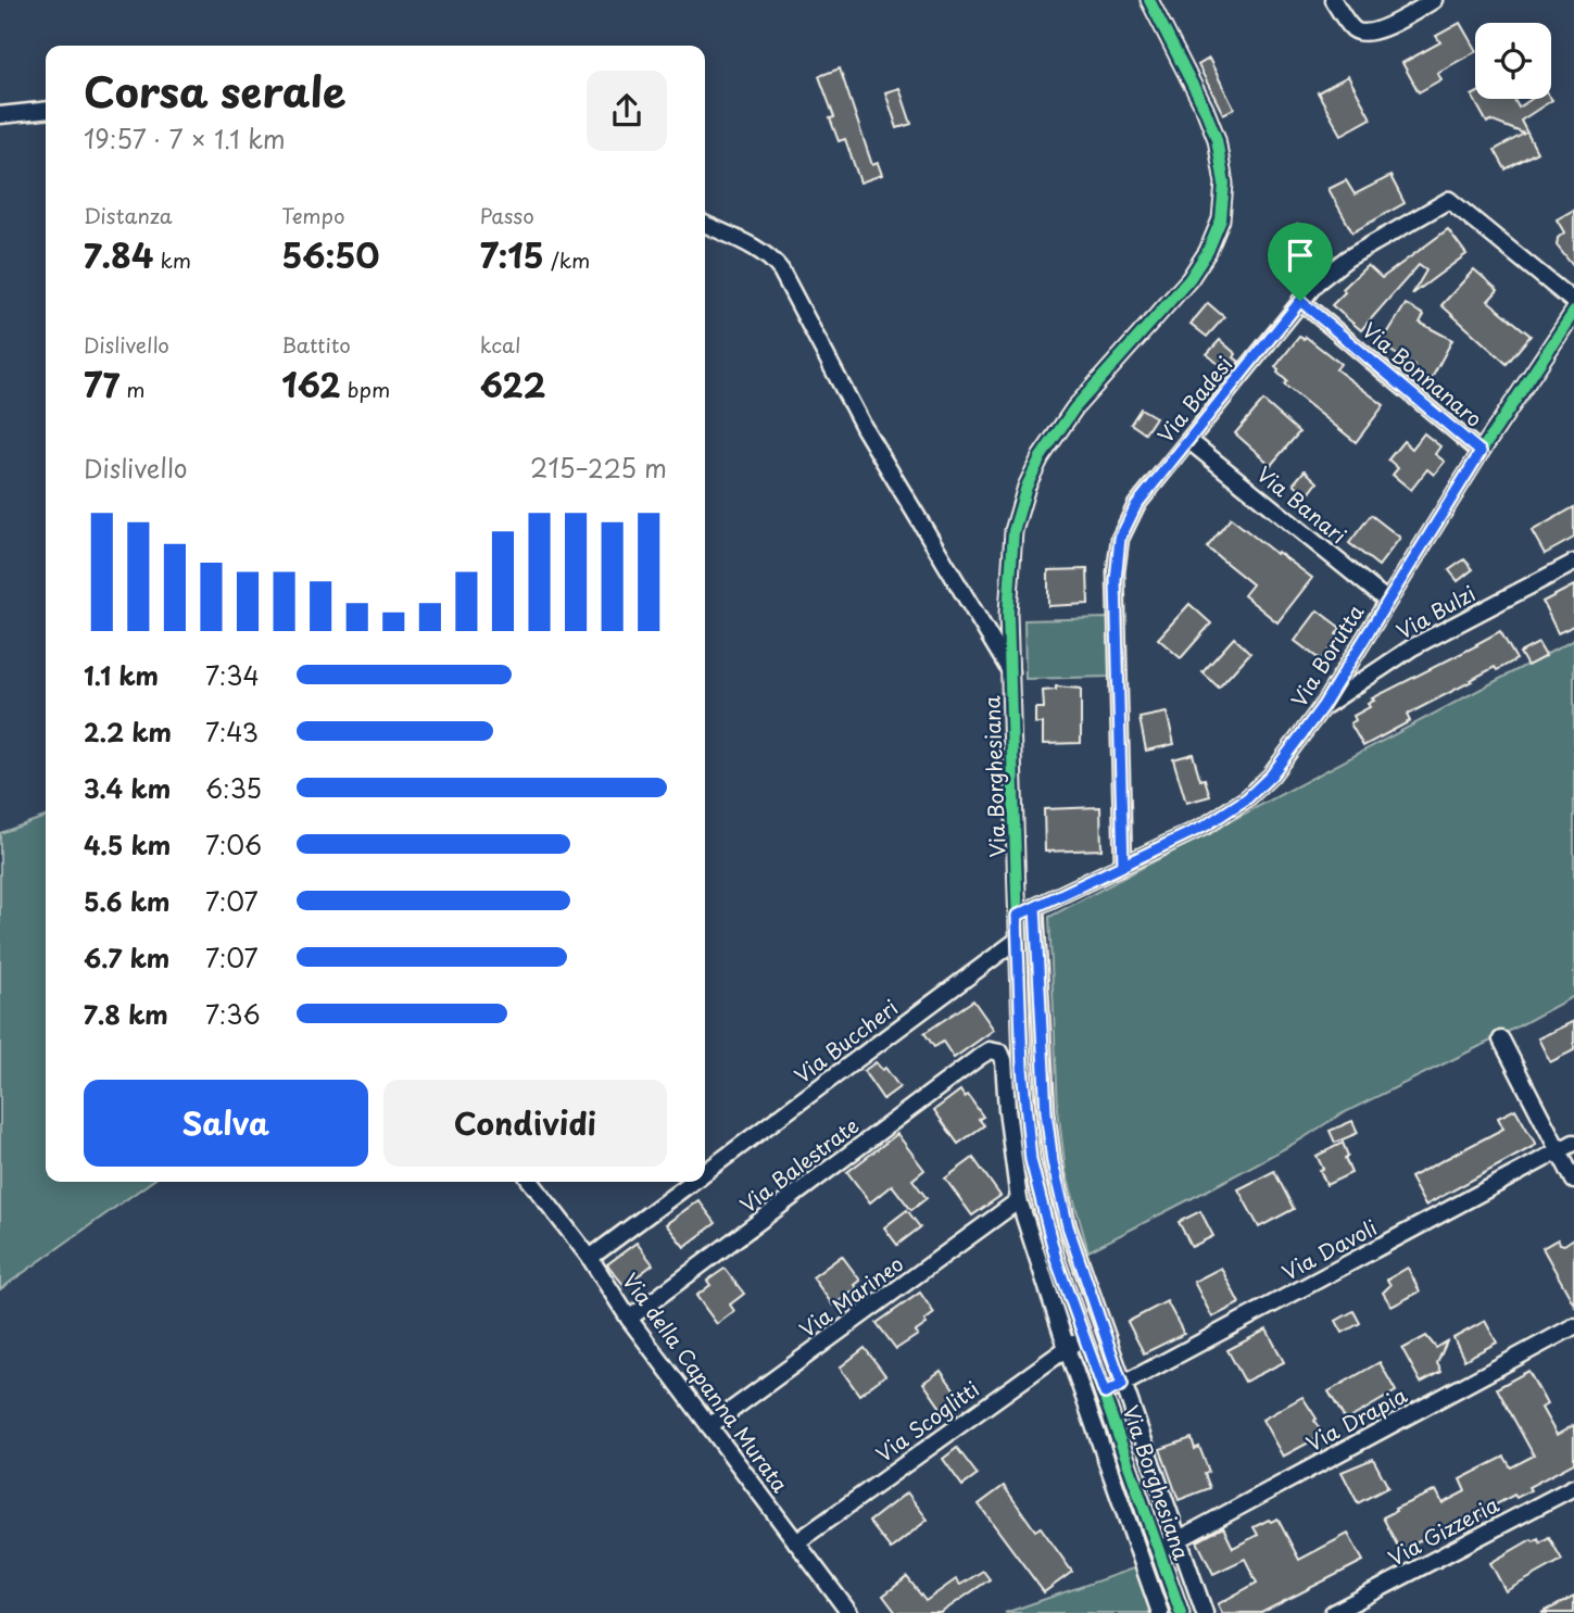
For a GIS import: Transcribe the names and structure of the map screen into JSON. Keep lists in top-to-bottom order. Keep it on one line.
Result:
{"streets":{"street":["Via Bonnanaro","Via Badesi","Via Banari","Via Bulzi","Via Borutta","Via Borghesiana","Via Buccheri","Via Balestrate","Via Davoli","Via Marineo","Via della Capanna Murata","Via Drapia","Via Scoglitti","Via Gizzeria"]},"crossings":[["Via Bonnanaro","Via Badesi"],["Via Bonnanaro","Via Borutta"],["Via Badesi","Via Banari"],["Via Badesi","Via Borutta"],["Via Banari","Via Borutta"],["Via Bulzi","Via Borutta"],["Via Borutta","Via Borghesiana"],["Via Borghesiana","Via Buccheri"],["Via Borghesiana","Via Balestrate"],["Via Borghesiana","Via Davoli"],["Via Borghesiana","Via Marineo"],["Via Borghesiana","Via Drapia"],["Via Borghesiana","Via Scoglitti"],["Via Buccheri","Via della Capanna Murata"],["Via Balestrate","Via della Capanna Murata"],["Via Marineo","Via della Capanna Murata"],["Via della Capanna Murata","Via Scoglitti"]],"page":{"heading":["Corsa serale","19:57 · 7 × 1.1 km"],"stats":[["Distanza","7.84 km"],["Tempo","56:50"],["Passo","7:15 /km"],["Dislivello","77 m"],["Battito","162 bpm"],["kcal","622"]],"chart":["Dislivello","215–225 m"],"list":[{"name":"1.1 km","note":"7:34"},{"name":"2.2 km","note":"7:43"},{"name":"3.4 km","note":"6:35"},{"name":"4.5 km","note":"7:06"},{"name":"5.6 km","note":"7:07"},{"name":"6.7 km","note":"7:07"},{"name":"7.8 km","note":"7:36"}],"buttons":["Salva","Condividi"]}}
